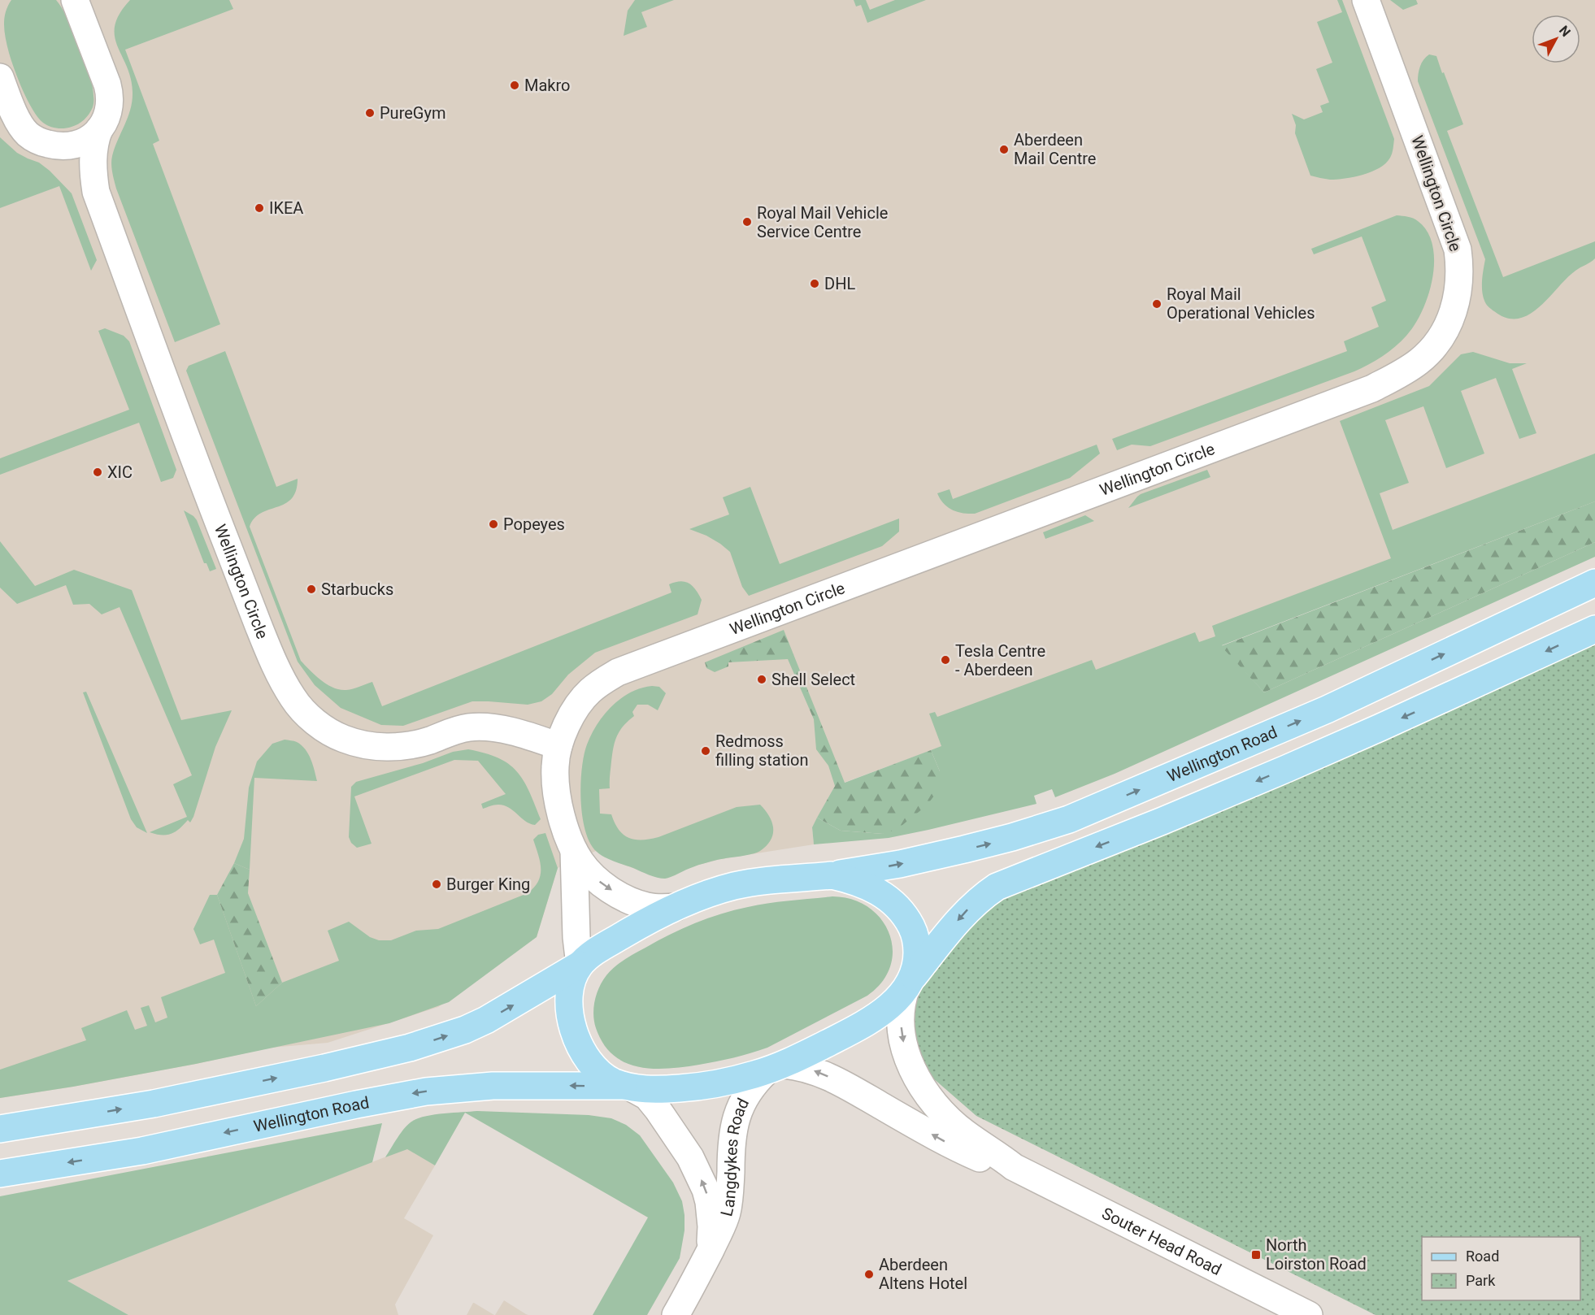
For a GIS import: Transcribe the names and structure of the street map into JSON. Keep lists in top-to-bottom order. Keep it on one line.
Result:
{"streets":{"main road":["Wellington Road"],"street":["Wellington Circle","Langdykes Road","Souter Head Road"]},"crossings":[["Wellington Road","Langdykes Road"],["Wellington Road","Souter Head Road"],["Langdykes Road","Souter Head Road"]],"one_way":["Langdykes Road"],"places":{"other":["Makro","PureGym","Aberdeen Mail Centre","IKEA","Royal Mail Vehicle Service Centre","DHL","Royal Mail Operational Vehicles","XIC","Popeyes","Starbucks","Tesla Centre - Aberdeen","Shell Select","Redmoss filling station","Burger King","Aberdeen Altens Hotel"],"transit":["North Loirston Road"]},"legend":["Road","Park"],"north":"top right"}
